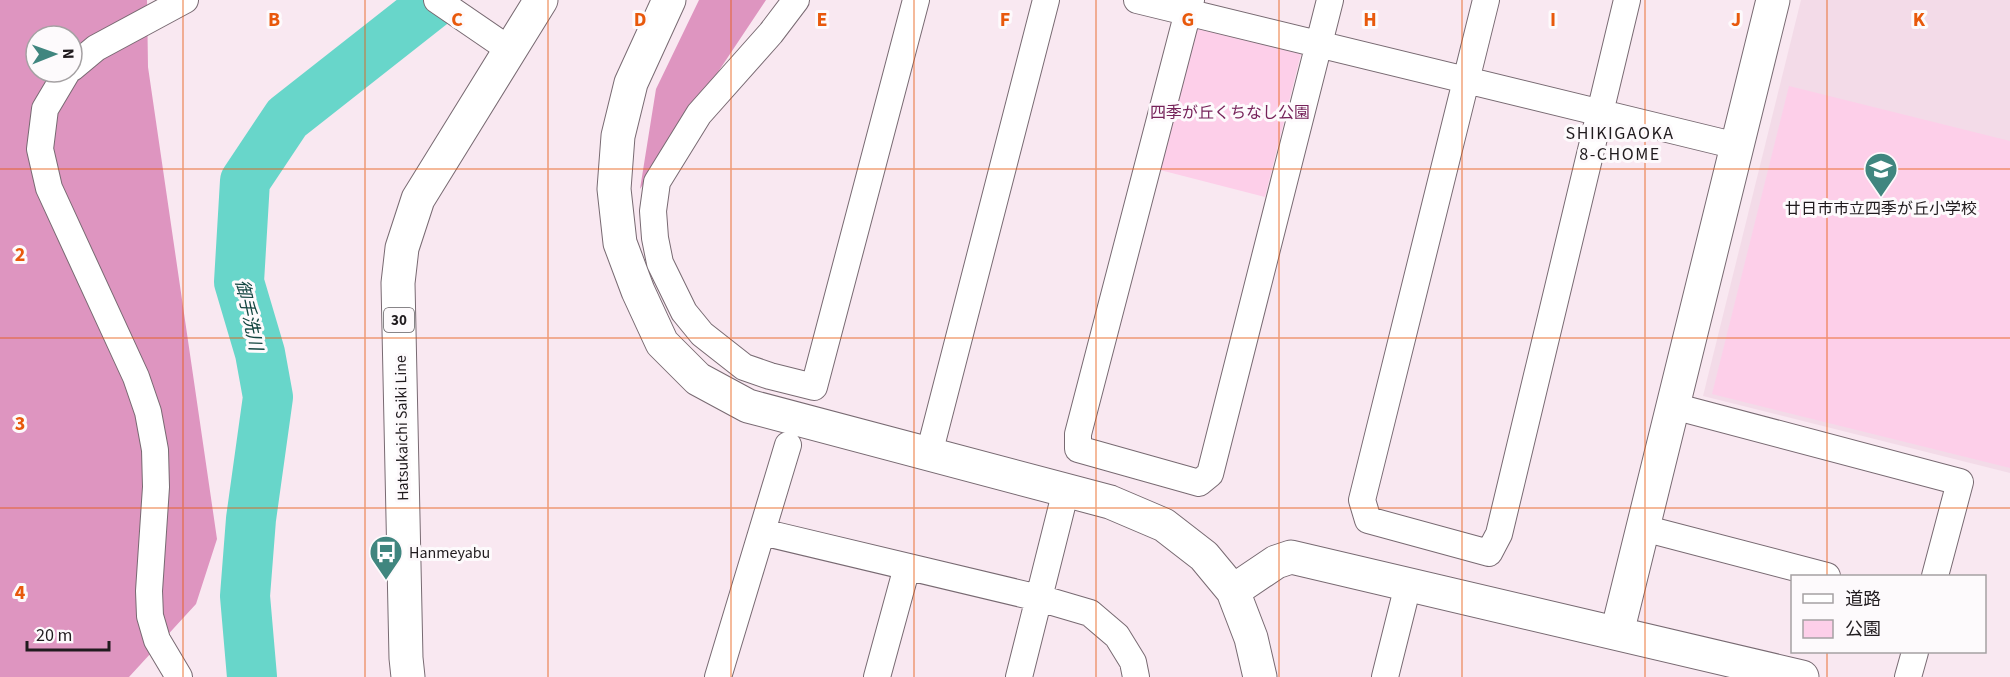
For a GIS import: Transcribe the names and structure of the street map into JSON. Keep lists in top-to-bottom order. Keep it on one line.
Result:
{"streets":{"street":["30","Hatsukaichi Saiki Line"]},"districts":["SHIKIGAOKA 8-CHOME"],"water":["御手洗川"],"parks":["四季が丘くちなし公園"],"places":{"school or university":["廿日市市立四季が丘小学校"],"bus stop":["Hanmeyabu"]},"legend":["道路","公園"],"scale_bar":"20 m","north":"right","grid":{"columns":["B","C","D","E","F","G","H","I","J","K"],"rows":["2","3","4"]}}
